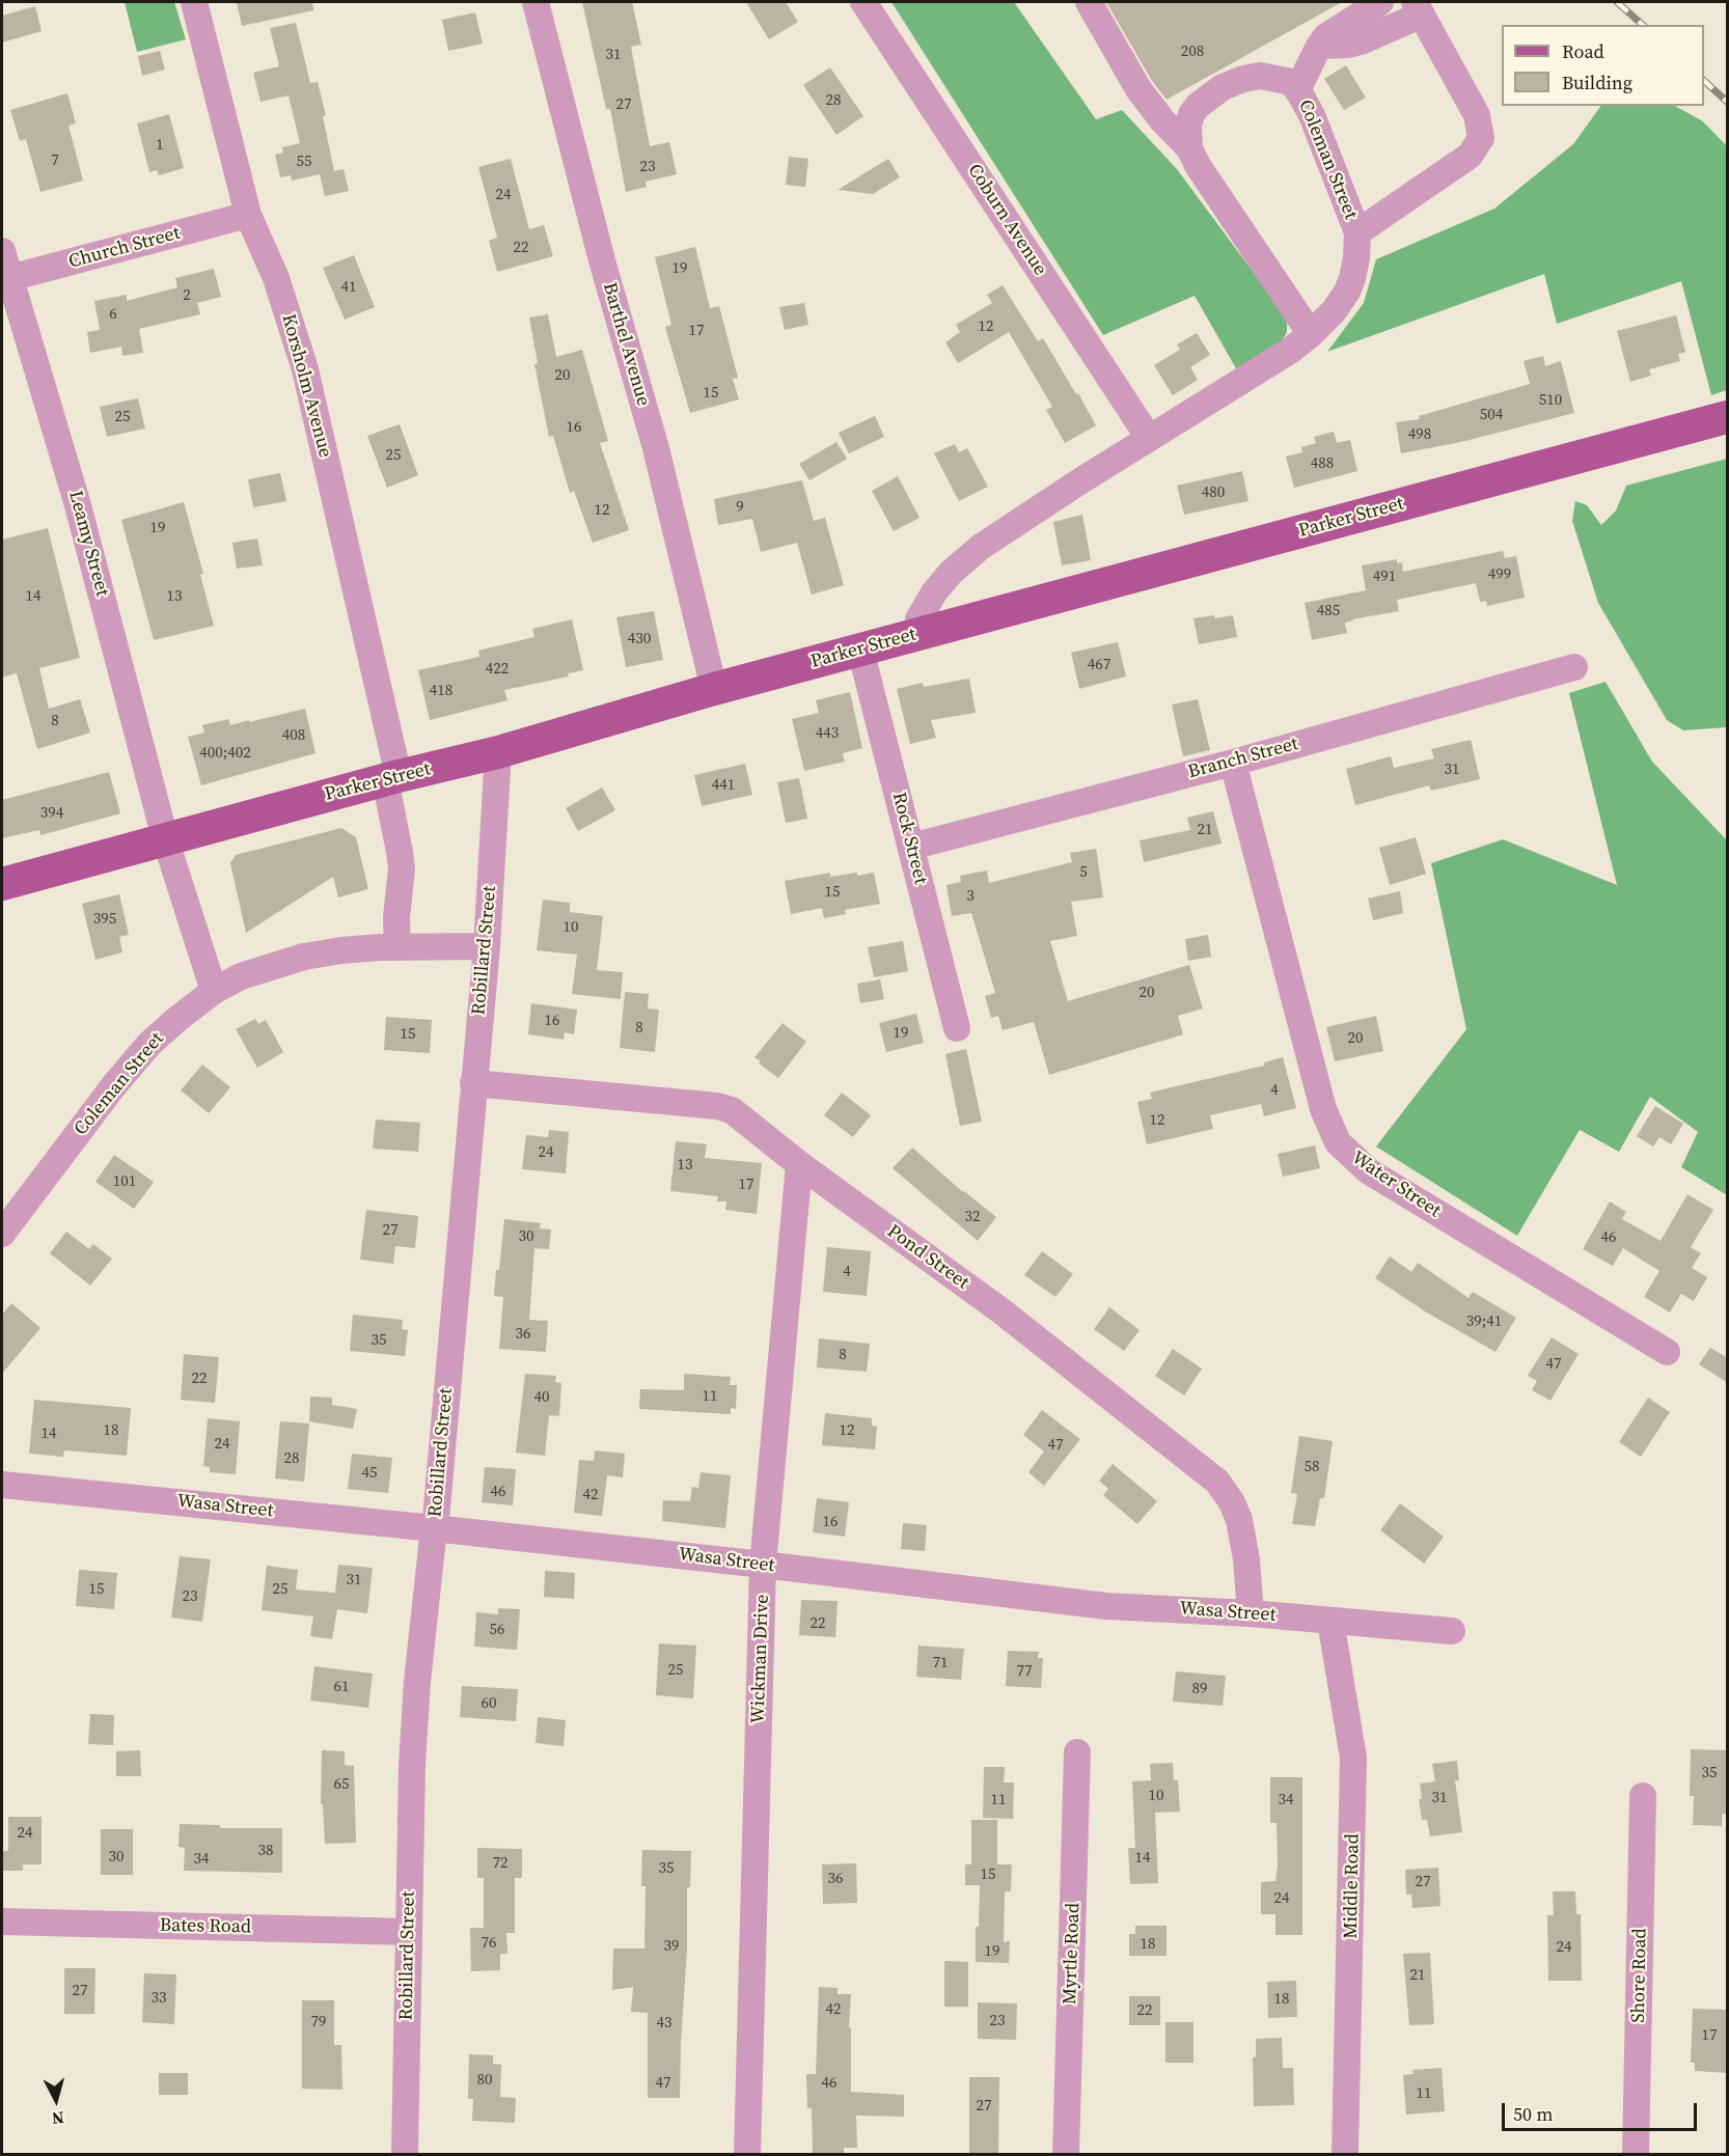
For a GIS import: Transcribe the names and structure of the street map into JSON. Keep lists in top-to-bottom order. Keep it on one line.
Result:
{"streets":{"main road":["Parker Street"],"street":["Coleman Street","Coburn Avenue","Church Street","Barthel Avenue","Korsholm Avenue","Leamy Street","Branch Street","Rock Street","Robillard Street","Water Street","Pond Street","Wasa Street","Wickman Drive","Middle Road","Bates Road","Myrtle Road","Shore Road"]},"crossings":[["Coleman Street","Coburn Avenue"],["Coleman Street","Korsholm Avenue"],["Coleman Street","Parker Street"],["Coleman Street","Leamy Street"],["Coleman Street","Robillard Street"],["Church Street","Korsholm Avenue"],["Church Street","Leamy Street"],["Barthel Avenue","Parker Street"],["Korsholm Avenue","Parker Street"],["Parker Street","Leamy Street"],["Parker Street","Rock Street"],["Parker Street","Robillard Street"],["Branch Street","Rock Street"],["Branch Street","Water Street"],["Robillard Street","Pond Street"],["Robillard Street","Wasa Street"],["Robillard Street","Bates Road"],["Pond Street","Wasa Street"],["Pond Street","Wickman Drive"],["Wasa Street","Wickman Drive"],["Wasa Street","Middle Road"]],"house_numbers":["208","31","28","27","1","7","55","23","24","22","19","41","2","6","12","17","20","15","510","504","25","16","498","25","488","480","9","12","19","499","491","14","13","485","430","467","422","418","8","443","408","400;402","31","441","394","21","5","15","3","395","10","20","16","8","19","15","20","4","12","24","13","101","17","32","27","30","46","4","39;41","36","35","8","47","22","11","40","18","12","14","24","47","28","58","45","46","42","16","31","15","25","23","22","56","71","25","77","61","89","60","35","65","10","31","11","34","24","38","30","14","34","72","35","15","36","27","24","76","18","39","24","19","21","27","33","18","42","22","23","79","43","17","80","47","46","11","27"],"legend":["Road","Building"],"scale_bar":"50 m","north":"bottom"}
